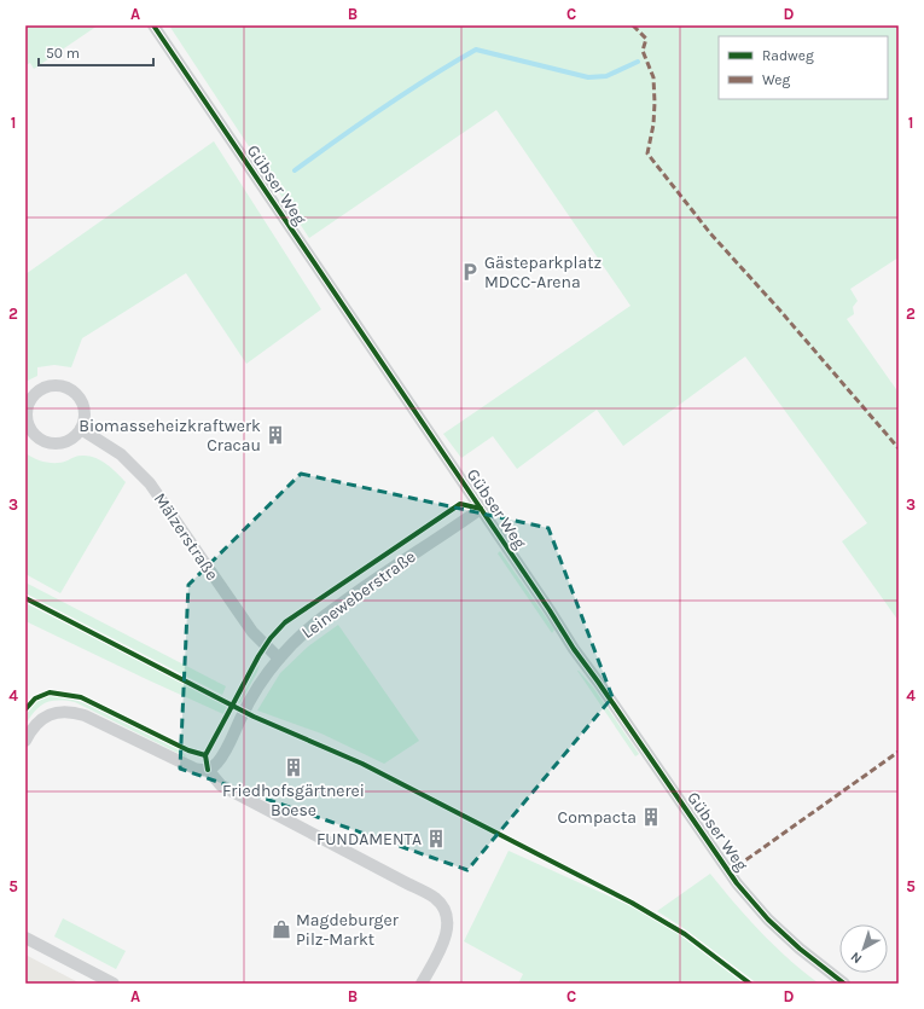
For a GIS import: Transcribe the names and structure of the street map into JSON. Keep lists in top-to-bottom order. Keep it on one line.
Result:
{"streets":{"street":["Gübser Weg","Mälzerstraße","Leineweberstraße"]},"crossings":[["Gübser Weg","Leineweberstraße"],["Mälzerstraße","Leineweberstraße"]],"places":{"parking":["Gästeparkplatz MDCC-Arena"],"building":["Biomasseheizkraftwerk Cracau","Friedhofsgärtnerei Boese","Compacta","FUNDAMENTA"],"shop":["Magdeburger Pilz-Markt"]},"legend":["Radweg","Weg"],"scale_bar":"50 m","north":"bottom left","grid":{"columns":["A","B","C","D"],"rows":["1","2","3","4","5"]}}
